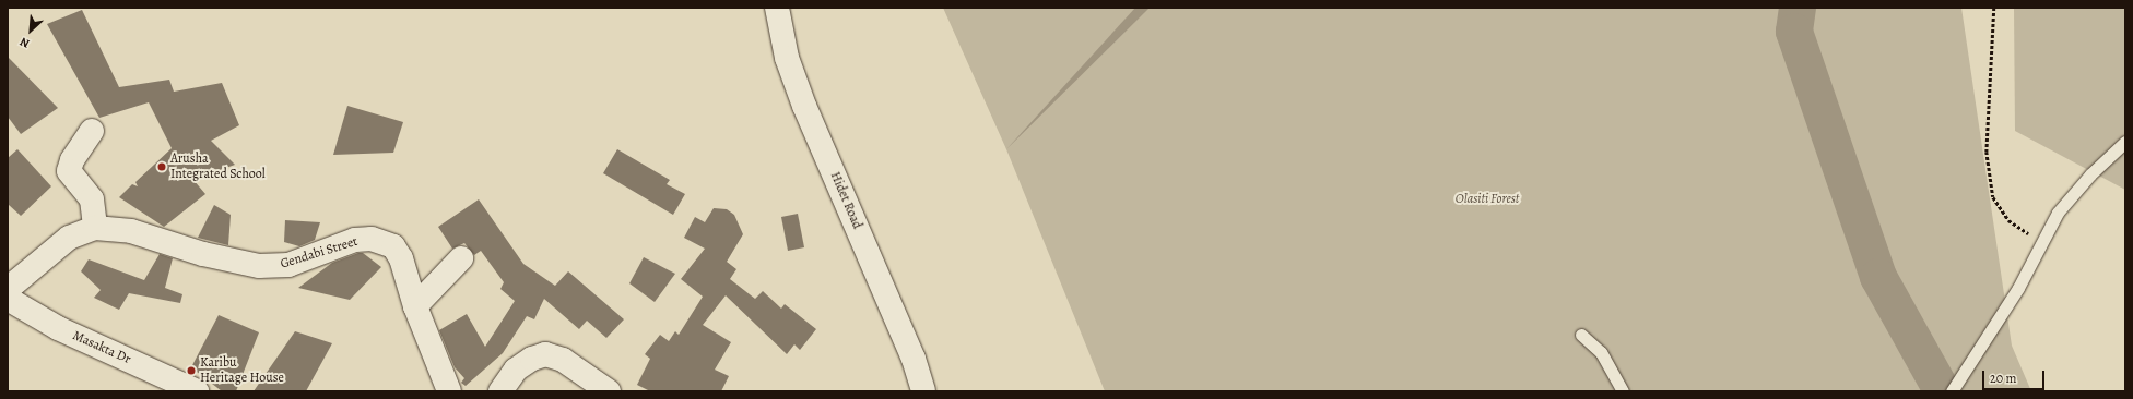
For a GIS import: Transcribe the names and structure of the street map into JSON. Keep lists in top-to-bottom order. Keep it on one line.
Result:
{"streets":{"street":["Hidet Road","Gendabi Street","Masakta Dr"]},"parks":["Olasiti Forest"],"places":["Arusha Integrated School","Karibu Heritage House"],"scale_bar":"20 m","north":"bottom left"}
